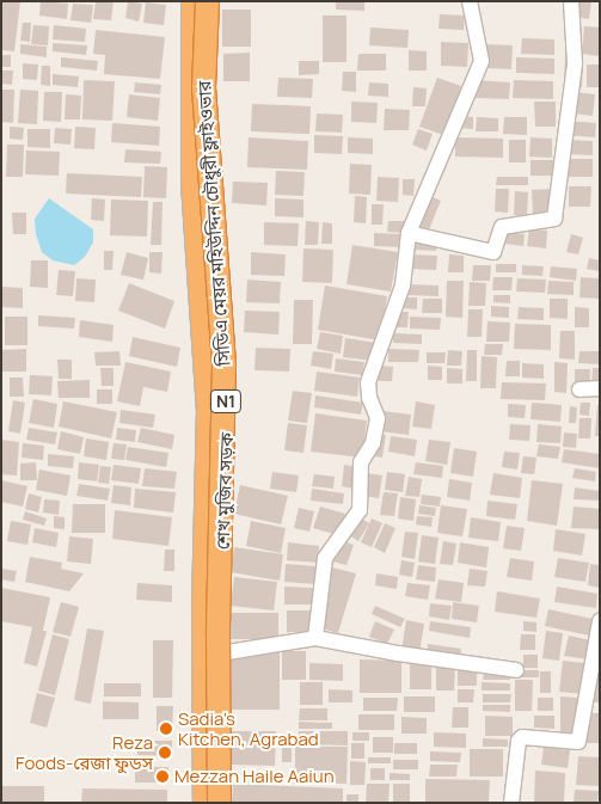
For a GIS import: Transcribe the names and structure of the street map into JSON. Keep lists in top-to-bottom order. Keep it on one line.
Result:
{"streets":{"highway":["সিডিএ মেয়র মহিউদ্দিন চৌধুরী ফ্লাইওভার","N1","শেখ মুজিব সড়ক"]},"crossings":[["সিডিএ মেয়র মহিউদ্দিন চৌধুরী ফ্লাইওভার","শেখ মুজিব সড়ক"]],"places":["Sadia's Kitchen, Agrabad","Reza Foods-রেজা ফুডস","Mezzan Haile Aaiun"]}
